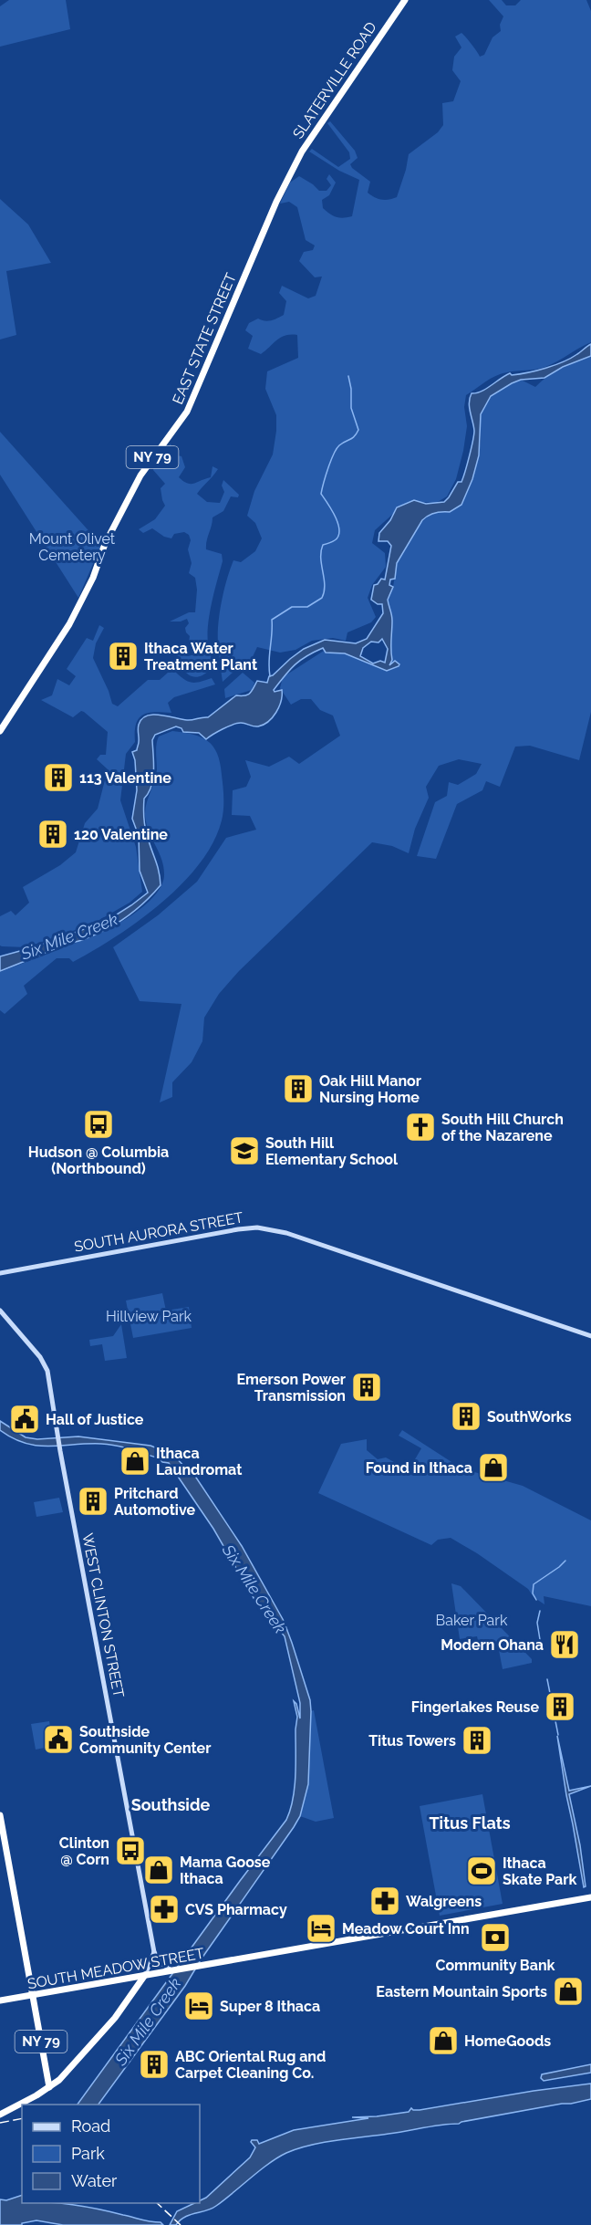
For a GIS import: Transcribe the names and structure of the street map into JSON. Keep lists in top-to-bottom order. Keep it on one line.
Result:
{"streets":{"highway":["SLATERVILLE ROAD","EAST STATE STREET","NY 79","SOUTH MEADOW STREET"],"main road":["SOUTH AURORA STREET","WEST CLINTON STREET"]},"crossings":[["SLATERVILLE ROAD","EAST STATE STREET"],["NY 79","SOUTH MEADOW STREET"]],"districts":["Southside","Titus Flats"],"water":["Six Mile Creek"],"parks":["Mount Olivet Cemetery","Hillview Park","Baker Park"],"places":{"building":["Ithaca Water Treatment Plant","113 Valentine","120 Valentine","Oak Hill Manor Nursing Home","Emerson Power Transmission","SouthWorks","Pritchard Automotive","Fingerlakes Reuse","Titus Towers","ABC Oriental Rug and Carpet Cleaning Co."],"bus stop":["Hudson @ Columbia (Northbound)","Clinton @ Corn"],"church":["South Hill Church of the Nazarene"],"school or university":["South Hill Elementary School"],"public building":["Hall of Justice","Southside Community Center"],"shop":["Ithaca Laundromat","Found in Ithaca","Mama Goose Ithaca","Eastern Mountain Sports","HomeGoods"],"restaurant":["Modern Ohana"],"sports":["Ithaca Skate Park"],"pharmacy":["Walgreens","CVS Pharmacy"],"hotel":["Meadow Court Inn","Super 8 Ithaca"],"bank":["Community Bank"]},"legend":["Road","Park","Water"]}
